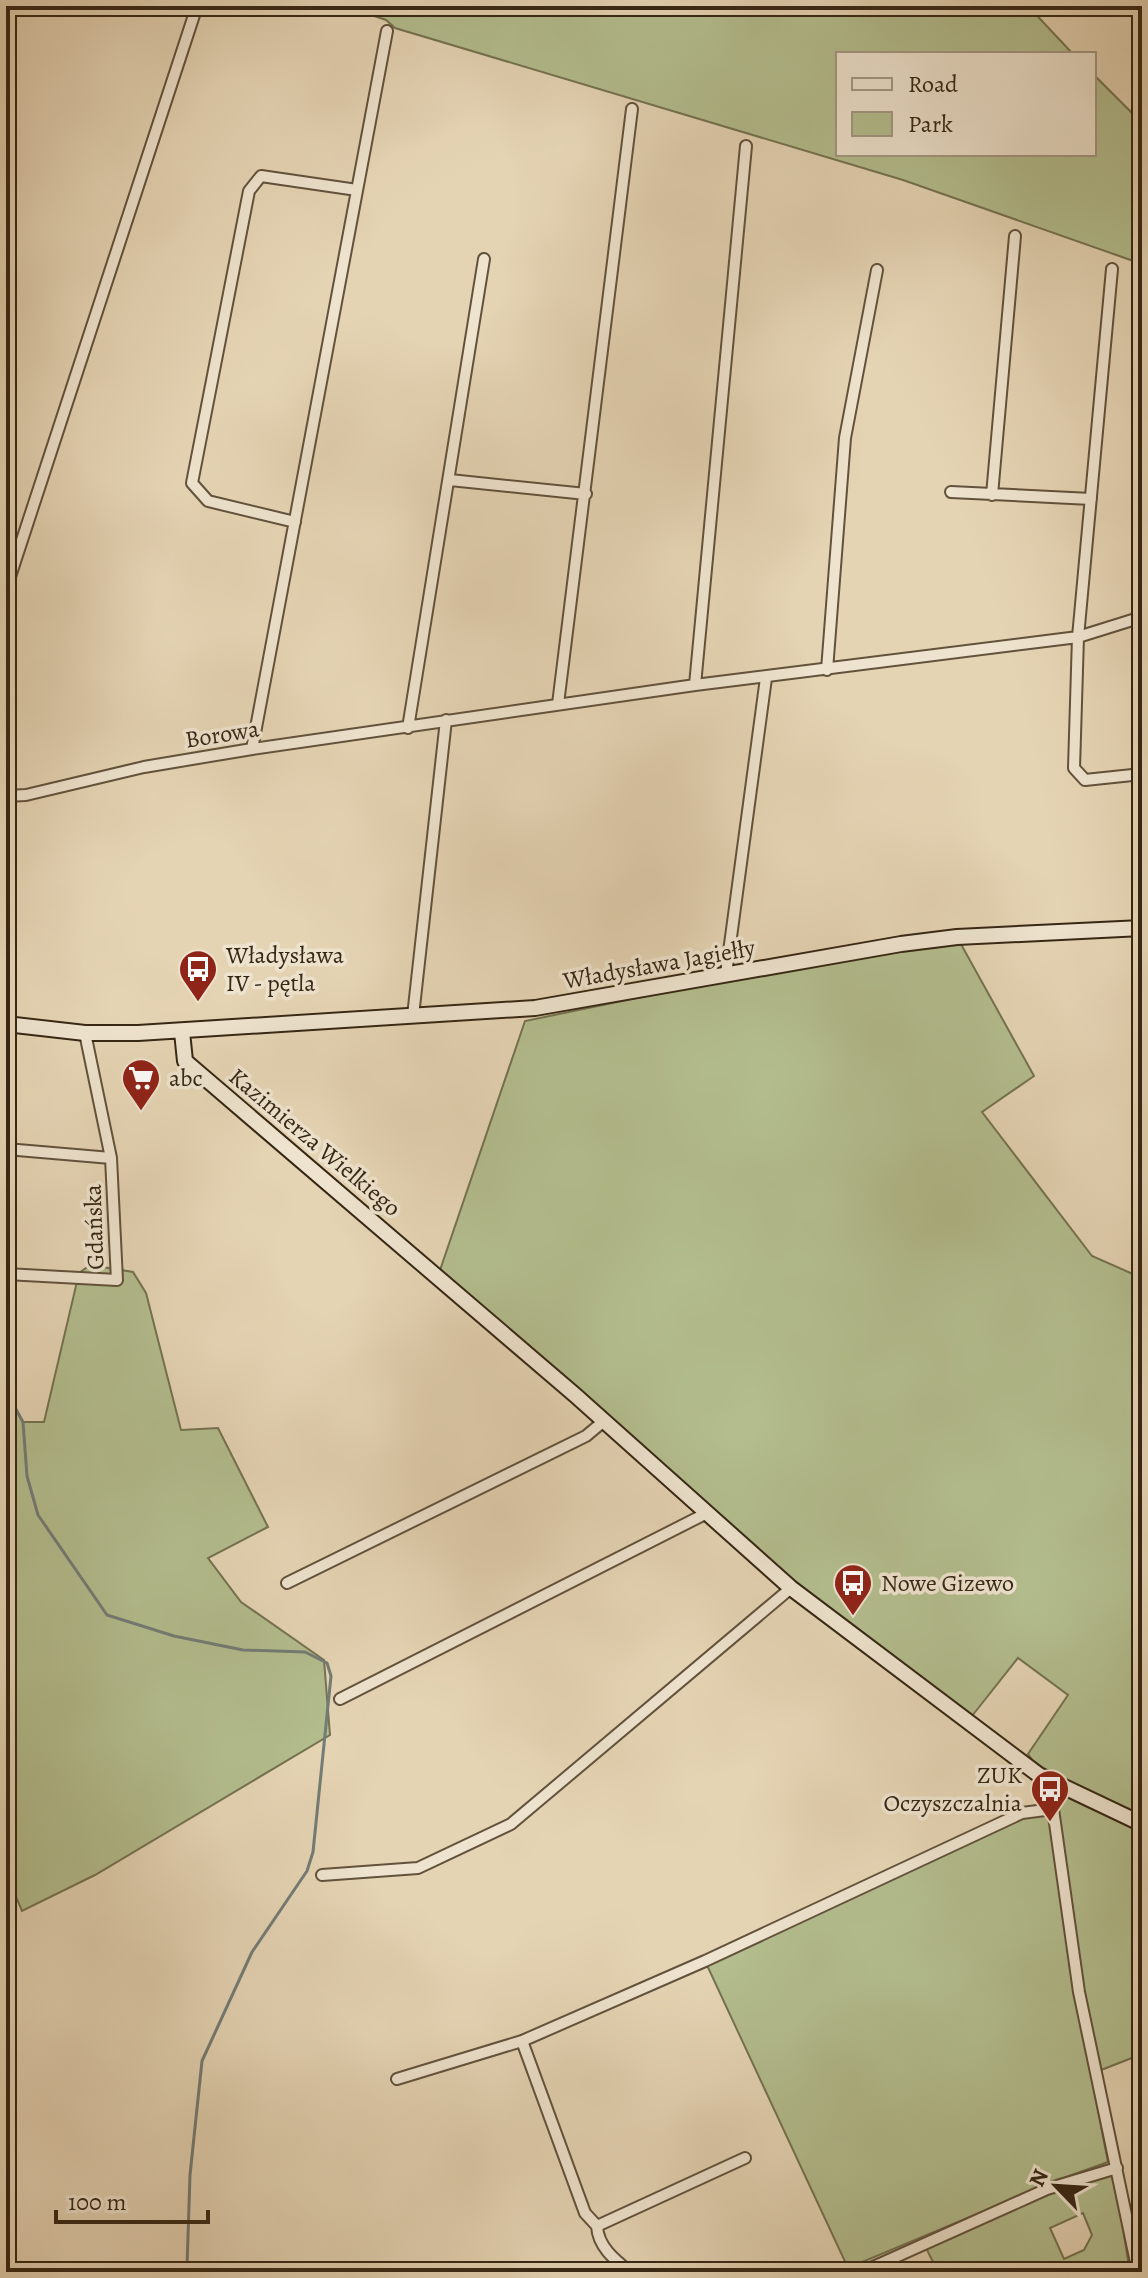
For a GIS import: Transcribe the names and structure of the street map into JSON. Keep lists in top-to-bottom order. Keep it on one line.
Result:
{"streets":{"street":["Borowa","Władysława Jagiełły","Kazimierza Wielkiego","Gdańska"]},"crossings":[["Władysława Jagiełły","Kazimierza Wielkiego"]],"places":{"bus stop":["Władysława IV - pętla","Nowe Gizewo","ZUK Oczyszczalnia"],"supermarket":["abc"]},"legend":["Road","Park"],"scale_bar":"100 m","north":"top left"}
